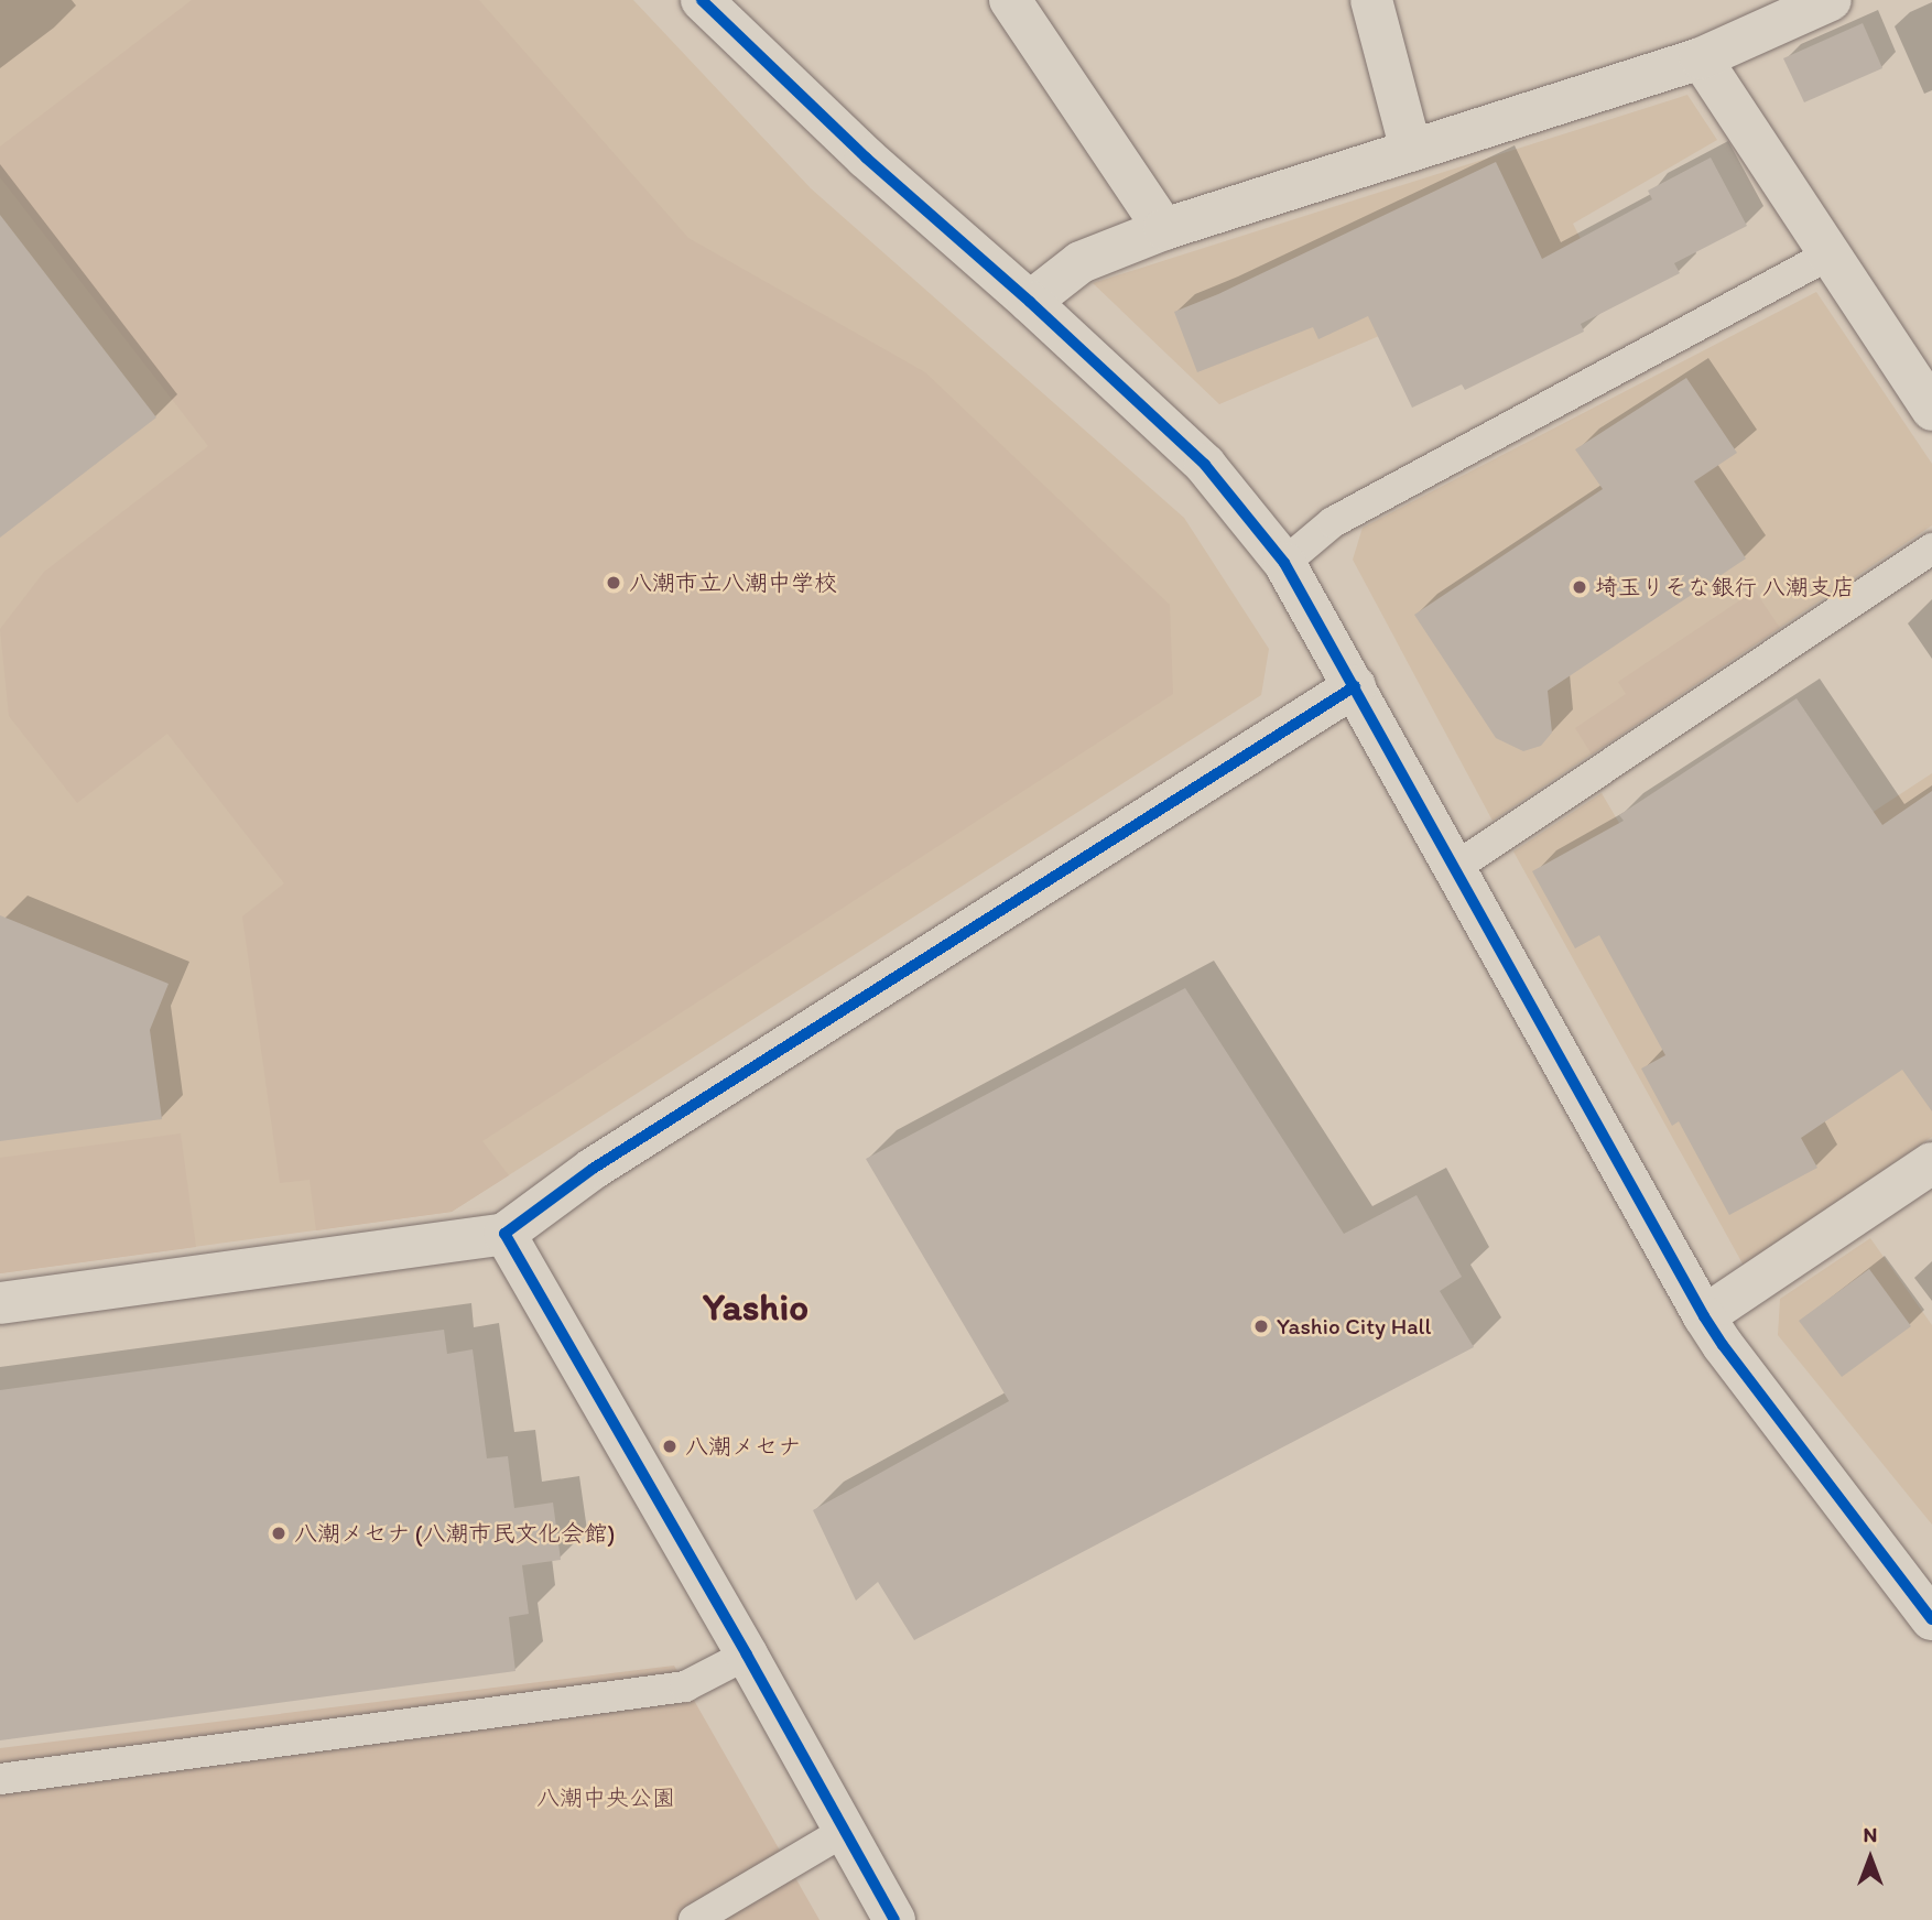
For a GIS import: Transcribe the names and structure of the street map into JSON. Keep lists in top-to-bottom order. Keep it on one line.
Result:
{"districts":["Yashio"],"parks":["八潮中央公園"],"places":["八潮市立八潮中学校","埼玉りそな銀行 八潮支店","Yashio City Hall","八潮メセナ","八潮メセナ (八潮市民文化会館)"],"north":"top"}
